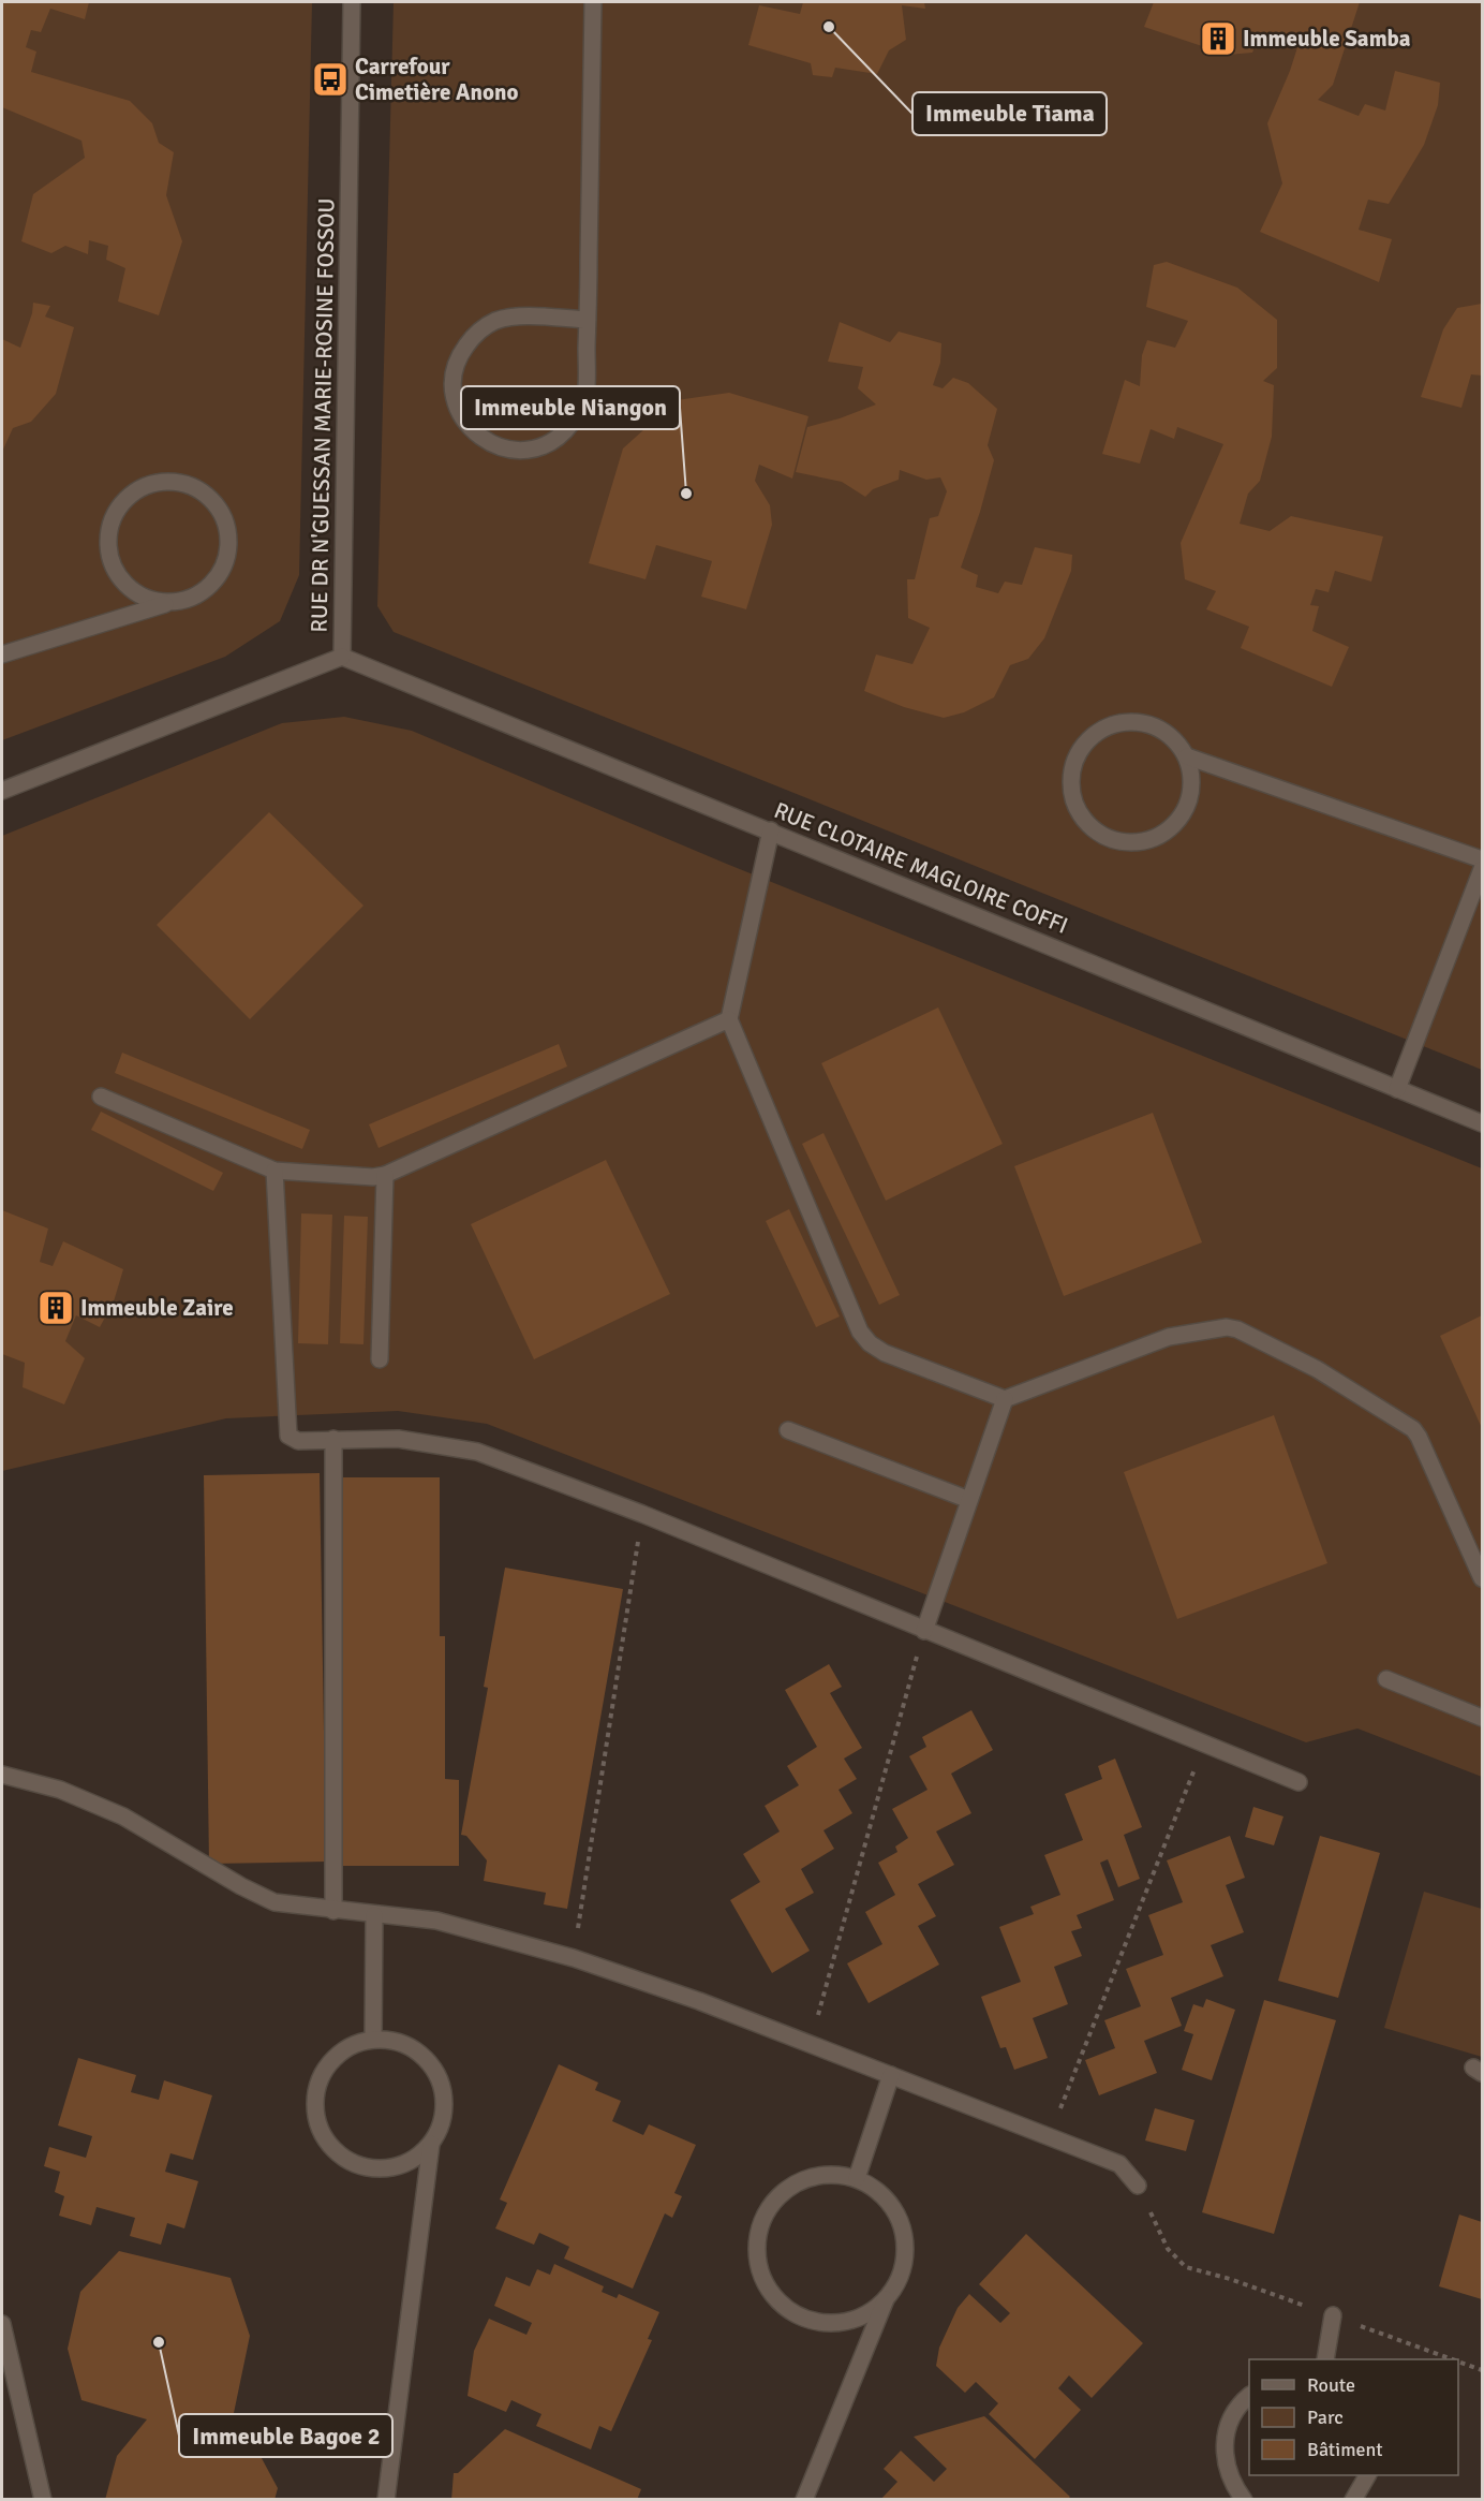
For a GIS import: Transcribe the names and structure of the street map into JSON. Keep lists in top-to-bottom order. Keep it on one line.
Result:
{"streets":{"street":["RUE DR N'GUESSAN MARIE-ROSINE FOSSOU","RUE CLOTAIRE MAGLOIRE COFFI"]},"crossings":[["RUE DR N'GUESSAN MARIE-ROSINE FOSSOU","RUE CLOTAIRE MAGLOIRE COFFI"]],"places":{"other":["Immeuble Tiama","Immeuble Niangon","Immeuble Bagoe 2"],"building":["Immeuble Samba","Immeuble Zaire"],"bus stop":["Carrefour Cimetière Anono"]},"legend":["Route","Parc","Bâtiment"]}
